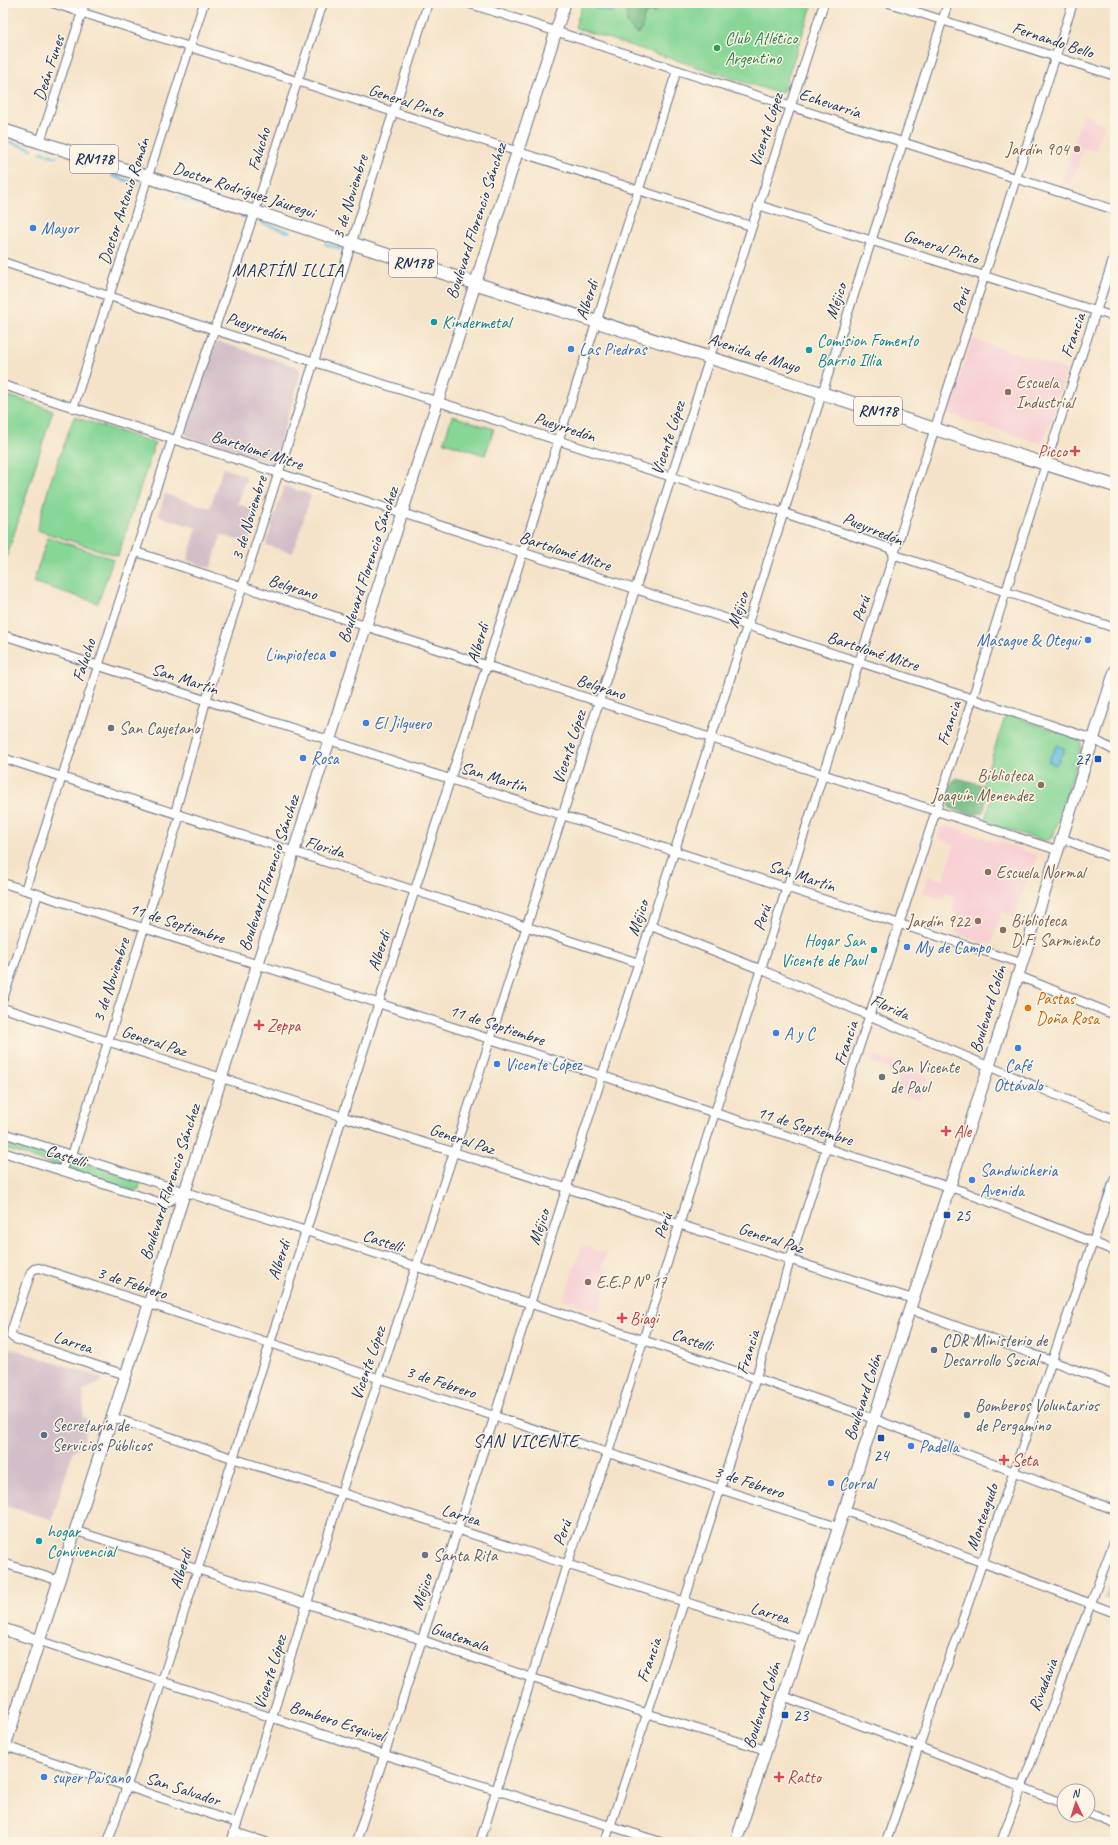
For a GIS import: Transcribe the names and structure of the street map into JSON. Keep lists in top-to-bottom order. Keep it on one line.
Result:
{"streets":{"main road":["RN178","Doctor Rodríguez Jáuregui","Boulevard Florencio Sánchez","Avenida de Mayo","Boulevard Colón","Bombero Esquivel"],"street":["Fernando Bello","Deán Funes","General Pinto","Echevarría","Vicente López","Falucho","3 de Noviembre","Doctor Antonio Román","Alberdi","Méjico","Perú","Pueyrredón","Francia","Bartolomé Mitre","Belgrano","San Martín","Florida","11 de Septiembre","General Paz","Castelli","3 de Febrero","Larrea","Monteagudo","Guatemala","Rivadavia","San Salvador"]},"crossings":[["Fernando Bello","Méjico"],["Fernando Bello","Perú"],["Deán Funes","General Pinto"],["Deán Funes","Doctor Rodríguez Jáuregui"],["General Pinto","Vicente López"],["General Pinto","Falucho"],["General Pinto","3 de Noviembre"],["General Pinto","Doctor Antonio Román"],["General Pinto","Boulevard Florencio Sánchez"],["General Pinto","Alberdi"],["General Pinto","Méjico"],["General Pinto","Perú"],["General Pinto","Francia"],["Echevarría","Vicente López"],["Echevarría","Boulevard Florencio Sánchez"],["Echevarría","Alberdi"],["Echevarría","Méjico"],["Echevarría","Perú"],["Vicente López","Pueyrredón"],["Vicente López","Avenida de Mayo"],["Vicente López","Bartolomé Mitre"],["Vicente López","Belgrano"],["Vicente López","San Martín"],["Vicente López","Florida"],["Vicente López","11 de Septiembre"],["Vicente López","General Paz"],["Vicente López","Castelli"],["Vicente López","3 de Febrero"],["Vicente López","Larrea"],["Vicente López","Guatemala"],["Vicente López","Bombero Esquivel"],["Vicente López","San Salvador"],["Falucho","Doctor Rodríguez Jáuregui"],["Falucho","Pueyrredón"],["Falucho","Bartolomé Mitre"],["Falucho","Belgrano"],["Falucho","San Martín"],["Falucho","Florida"],["Falucho","11 de Septiembre"],["Doctor Rodríguez Jáuregui","3 de Noviembre"],["Doctor Rodríguez Jáuregui","Doctor Antonio Román"],["Doctor Rodríguez Jáuregui","Boulevard Florencio Sánchez"],["Doctor Rodríguez Jáuregui","Avenida de Mayo"],["3 de Noviembre","Pueyrredón"],["3 de Noviembre","Bartolomé Mitre"],["3 de Noviembre","Belgrano"],["3 de Noviembre","San Martín"],["3 de Noviembre","Florida"],["3 de Noviembre","11 de Septiembre"],["3 de Noviembre","General Paz"],["3 de Noviembre","Castelli"],["Doctor Antonio Román","Pueyrredón"],["Doctor Antonio Román","Bartolomé Mitre"],["Boulevard Florencio Sánchez","Pueyrredón"],["Boulevard Florencio Sánchez","Avenida de Mayo"],["Boulevard Florencio Sánchez","Bartolomé Mitre"],["Boulevard Florencio Sánchez","Belgrano"],["Boulevard Florencio Sánchez","San Martín"],["Boulevard Florencio Sánchez","Florida"],["Boulevard Florencio Sánchez","11 de Septiembre"],["Boulevard Florencio Sánchez","General Paz"],["Boulevard Florencio Sánchez","Castelli"],["Boulevard Florencio Sánchez","3 de Febrero"],["Boulevard Florencio Sánchez","Larrea"],["Boulevard Florencio Sánchez","Guatemala"],["Boulevard Florencio Sánchez","Bombero Esquivel"],["Boulevard Florencio Sánchez","San Salvador"],["Alberdi","Pueyrredón"],["Alberdi","Avenida de Mayo"],["Alberdi","Bartolomé Mitre"],["Alberdi","Belgrano"],["Alberdi","San Martín"],["Alberdi","Florida"],["Alberdi","11 de Septiembre"],["Alberdi","General Paz"],["Alberdi","Castelli"],["Alberdi","3 de Febrero"],["Alberdi","Larrea"],["Alberdi","Guatemala"],["Alberdi","Bombero Esquivel"],["Alberdi","San Salvador"],["Méjico","Pueyrredón"],["Méjico","Avenida de Mayo"],["Méjico","Bartolomé Mitre"],["Méjico","Belgrano"],["Méjico","San Martín"],["Méjico","Florida"],["Méjico","11 de Septiembre"],["Méjico","General Paz"],["Méjico","Castelli"],["Méjico","3 de Febrero"],["Méjico","Larrea"],["Méjico","Guatemala"],["Méjico","Bombero Esquivel"],["Perú","Pueyrredón"],["Perú","Avenida de Mayo"],["Perú","Bartolomé Mitre"],["Perú","Belgrano"],["Perú","San Martín"],["Perú","Florida"],["Perú","11 de Septiembre"],["Perú","General Paz"],["Perú","Castelli"],["Perú","3 de Febrero"],["Perú","Larrea"],["Perú","Guatemala"],["Perú","Bombero Esquivel"],["Pueyrredón","Francia"],["Francia","Avenida de Mayo"],["Francia","Bartolomé Mitre"],["Francia","Belgrano"],["Francia","San Martín"],["Francia","Florida"],["Francia","11 de Septiembre"],["Francia","General Paz"],["Francia","Castelli"],["Francia","3 de Febrero"],["Francia","Larrea"],["Francia","Guatemala"],["Francia","Bombero Esquivel"],["Belgrano","Boulevard Colón"],["San Martín","Boulevard Colón"],["Florida","Boulevard Colón"],["11 de Septiembre","Boulevard Colón"],["11 de Septiembre","Monteagudo"],["Boulevard Colón","General Paz"],["Boulevard Colón","Castelli"],["Boulevard Colón","3 de Febrero"],["Boulevard Colón","Larrea"],["Boulevard Colón","Guatemala"],["General Paz","Monteagudo"],["Castelli","Monteagudo"],["3 de Febrero","Larrea"]],"districts":["MARTÍN ILLIA","SAN VICENTE"],"places":{"other":["Club Atlético Argentino","Jardín 904","Mayor","Kindermetal","Las Piedras","Comision Fomento Barrio Illia","Escuela Industrial","Masague & Otegui","Limpioteca","El Jilguero","San Cayetano","Rosa","Biblioteca Joaquín Menendez","Escuela Normal","Jardín 922","Biblioteca D.F. Sarmiento","My de Campo","Hogar San Vicente de Paul","Pastas Doña Rosa","A y C","Café Ottávalo","Vicente López","San Vicente de Paul","Sandwicheria Avenida","E.E.P N° 17","CDR Ministerio de Desarrollo Social","Bomberos Voluntarios de Pergamino","Secretaría de Servicios Públicos","Padella","Corral","hogar Convivencial","Santa Rita","super Paisano"],"health":["Picco","Zeppa","Ale","Biagi","Seta","Ratto"],"transit":["27","25","24","23"]},"north":"top"}
